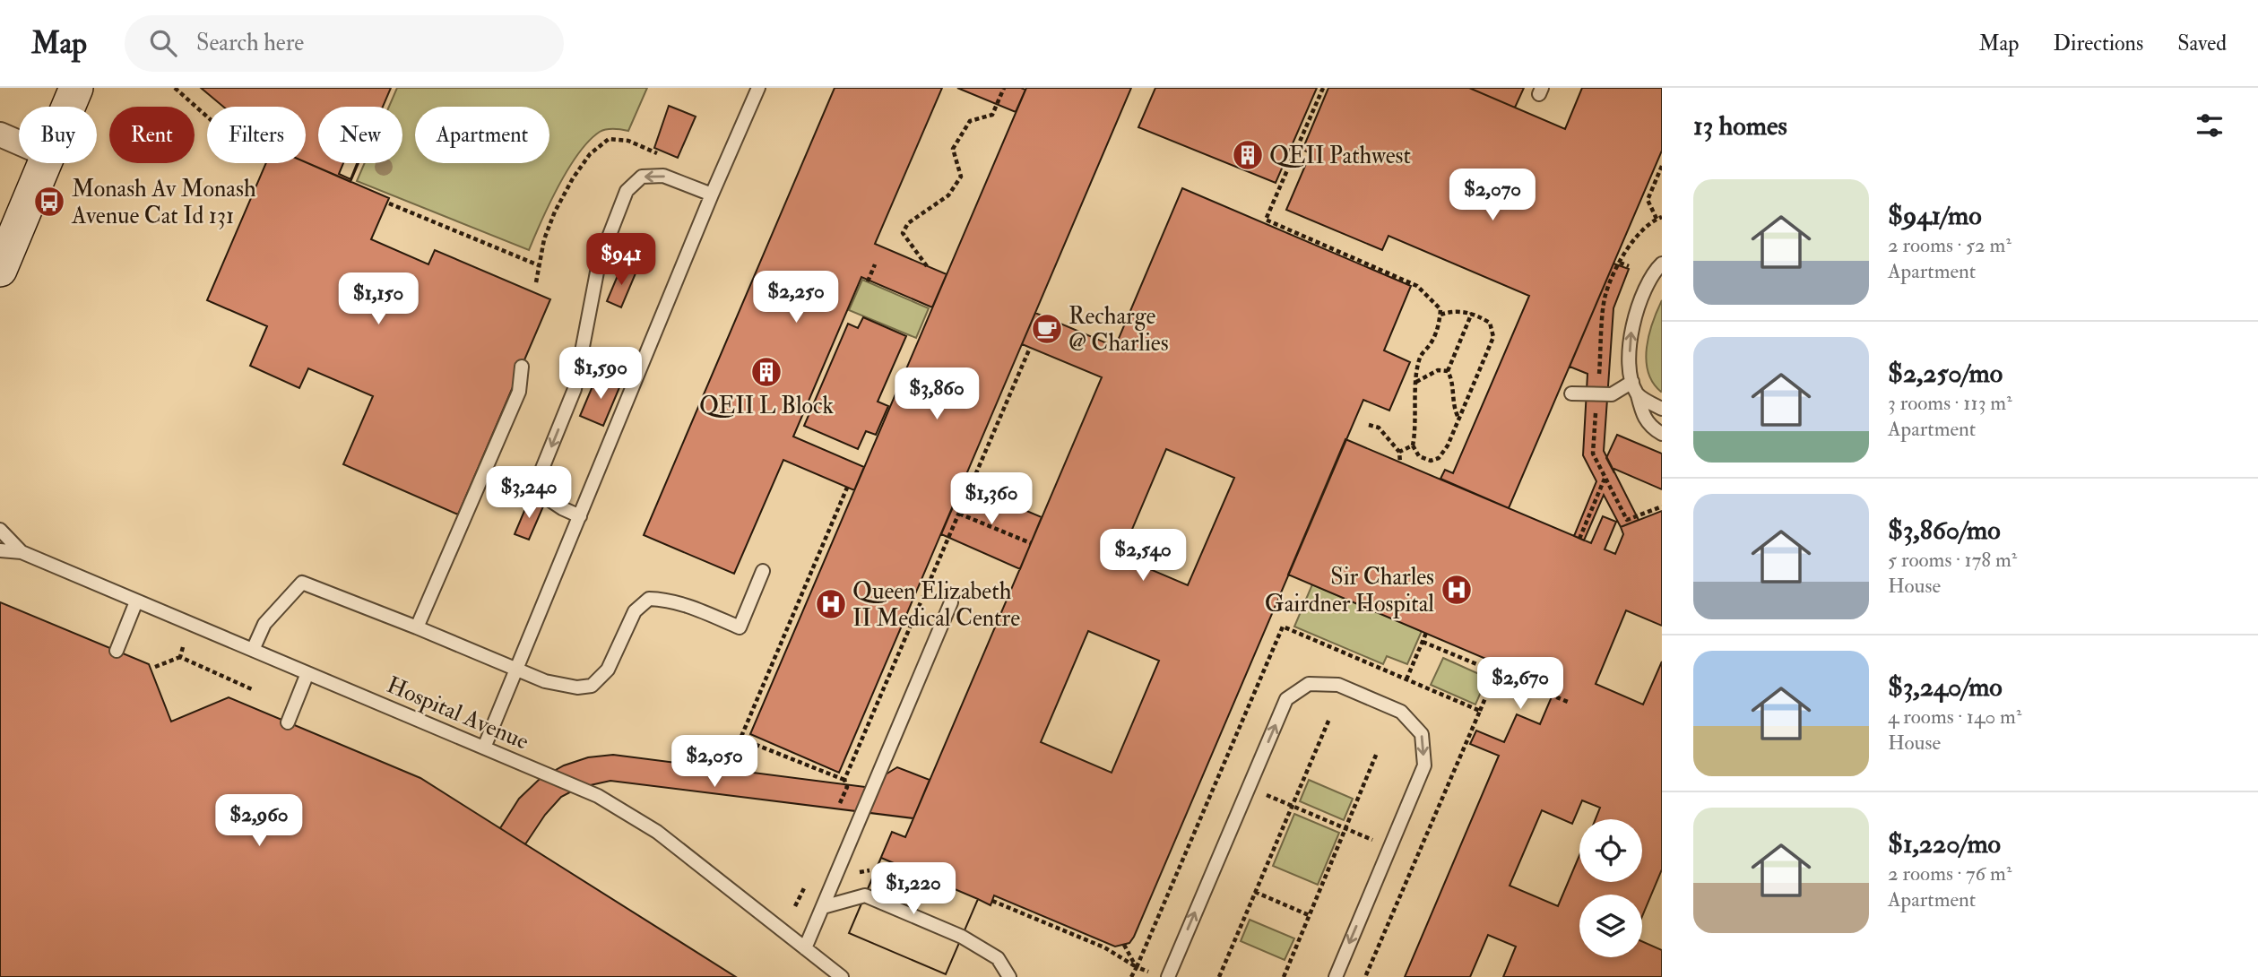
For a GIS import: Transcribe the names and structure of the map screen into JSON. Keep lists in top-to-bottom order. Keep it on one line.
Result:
{"streets":{"lane":["Hospital Avenue"]},"places":{"building":["QEII Pathwest","QEII L Block"],"bus stop":["Monash Av Monash Avenue Cat Id 131"],"cafe":["Recharge @ Charlies"],"hospital":["Sir Charles Gairdner Hospital","Queen Elizabeth II Medical Centre"]},"page":{"header":"Map","search":"Search here","nav":["Map","Directions","Saved"],"heading":"13 homes","chip":["Buy","Rent","Filters","New","Apartment"],"list":[{"name":"$941/mo","note":"2 rooms · 52 m² · Apartment"},{"name":"$2,250/mo","note":"3 rooms · 113 m² · Apartment"},{"name":"$3,860/mo","note":"5 rooms · 178 m² · House"},{"name":"$3,240/mo","note":"4 rooms · 140 m² · House"},{"name":"$1,220/mo","note":"2 rooms · 76 m² · Apartment"}],"price":["$2,070","$941","$2,250","$1,150","$1,590","$3,860","$3,240","$1,360","$2,540","$2,670","$2,050","$2,960","$1,220"]}}
